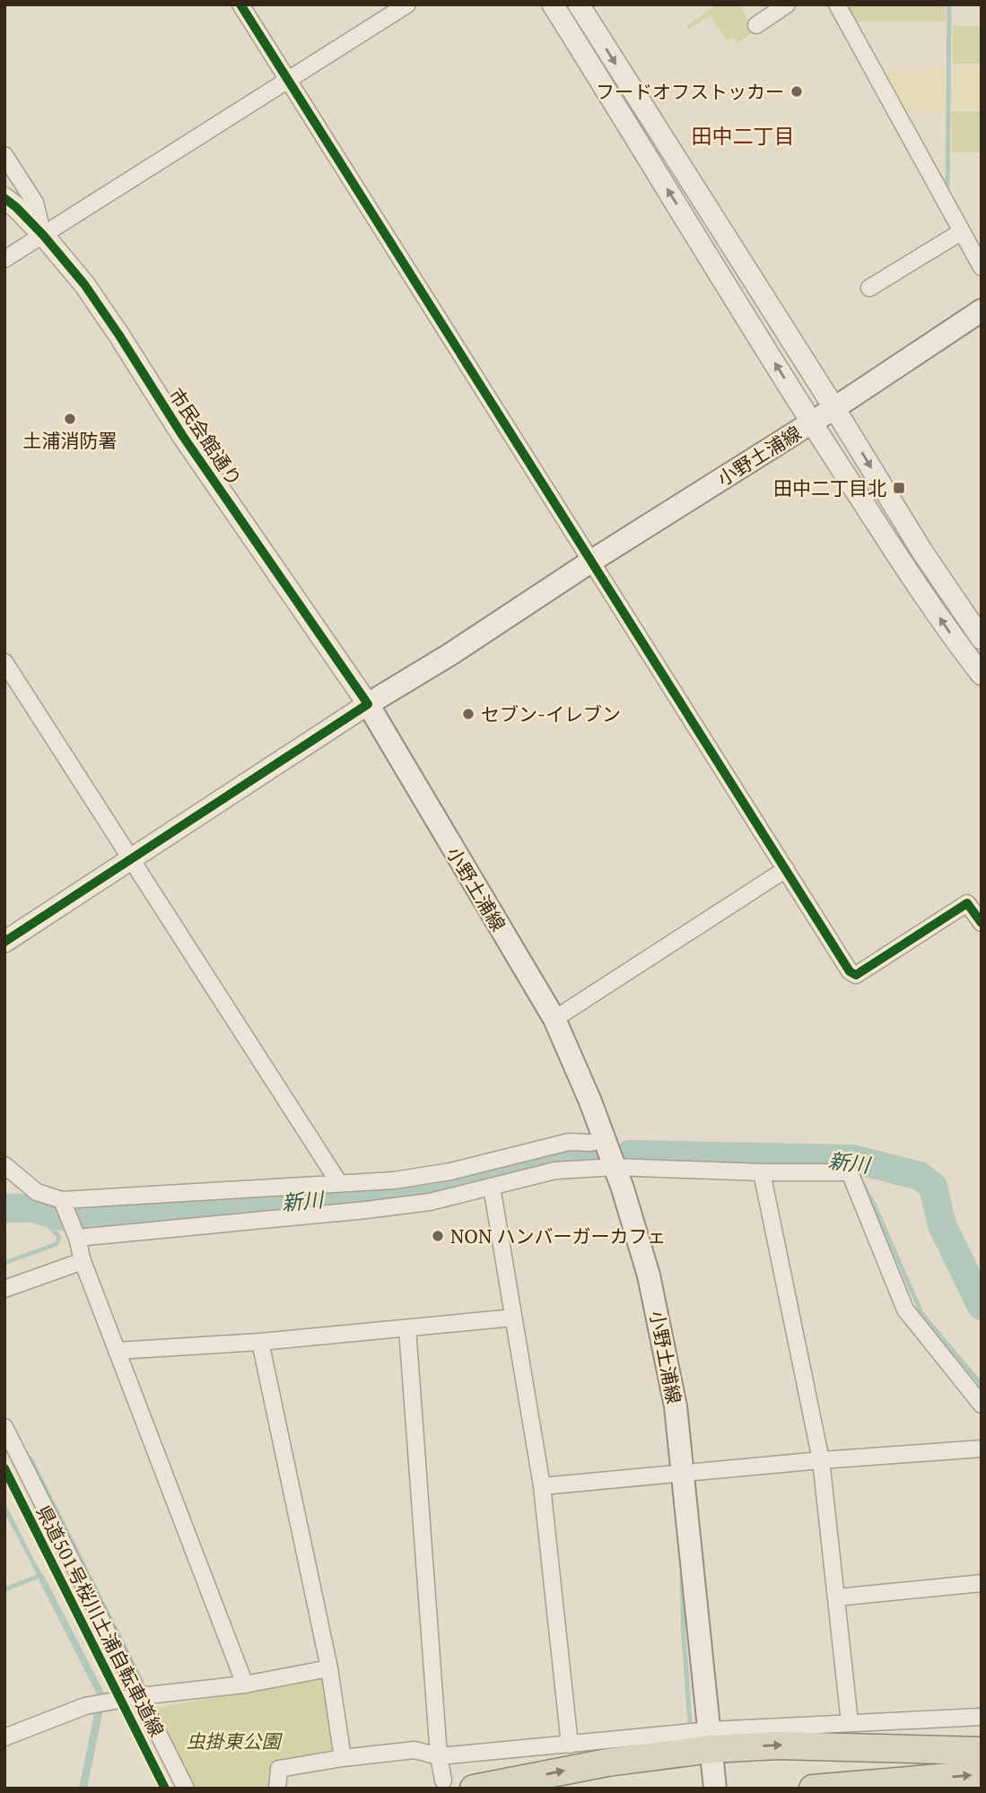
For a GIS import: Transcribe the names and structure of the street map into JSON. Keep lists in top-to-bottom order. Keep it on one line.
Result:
{"streets":{"main road":["小野土浦線"],"street":["市民会館通り"],"cycle path":["県道501号桜川土浦自転車道線"]},"crossings":[["市民会館通り","小野土浦線"]],"districts":["田中二丁目"],"water":["新川"],"parks":["虫掛東公園"],"places":{"other":["フードオフストッカー","土浦消防署","セブン-イレブン","NON ハンバーガーカフェ"],"transit":["田中二丁目北"]}}
